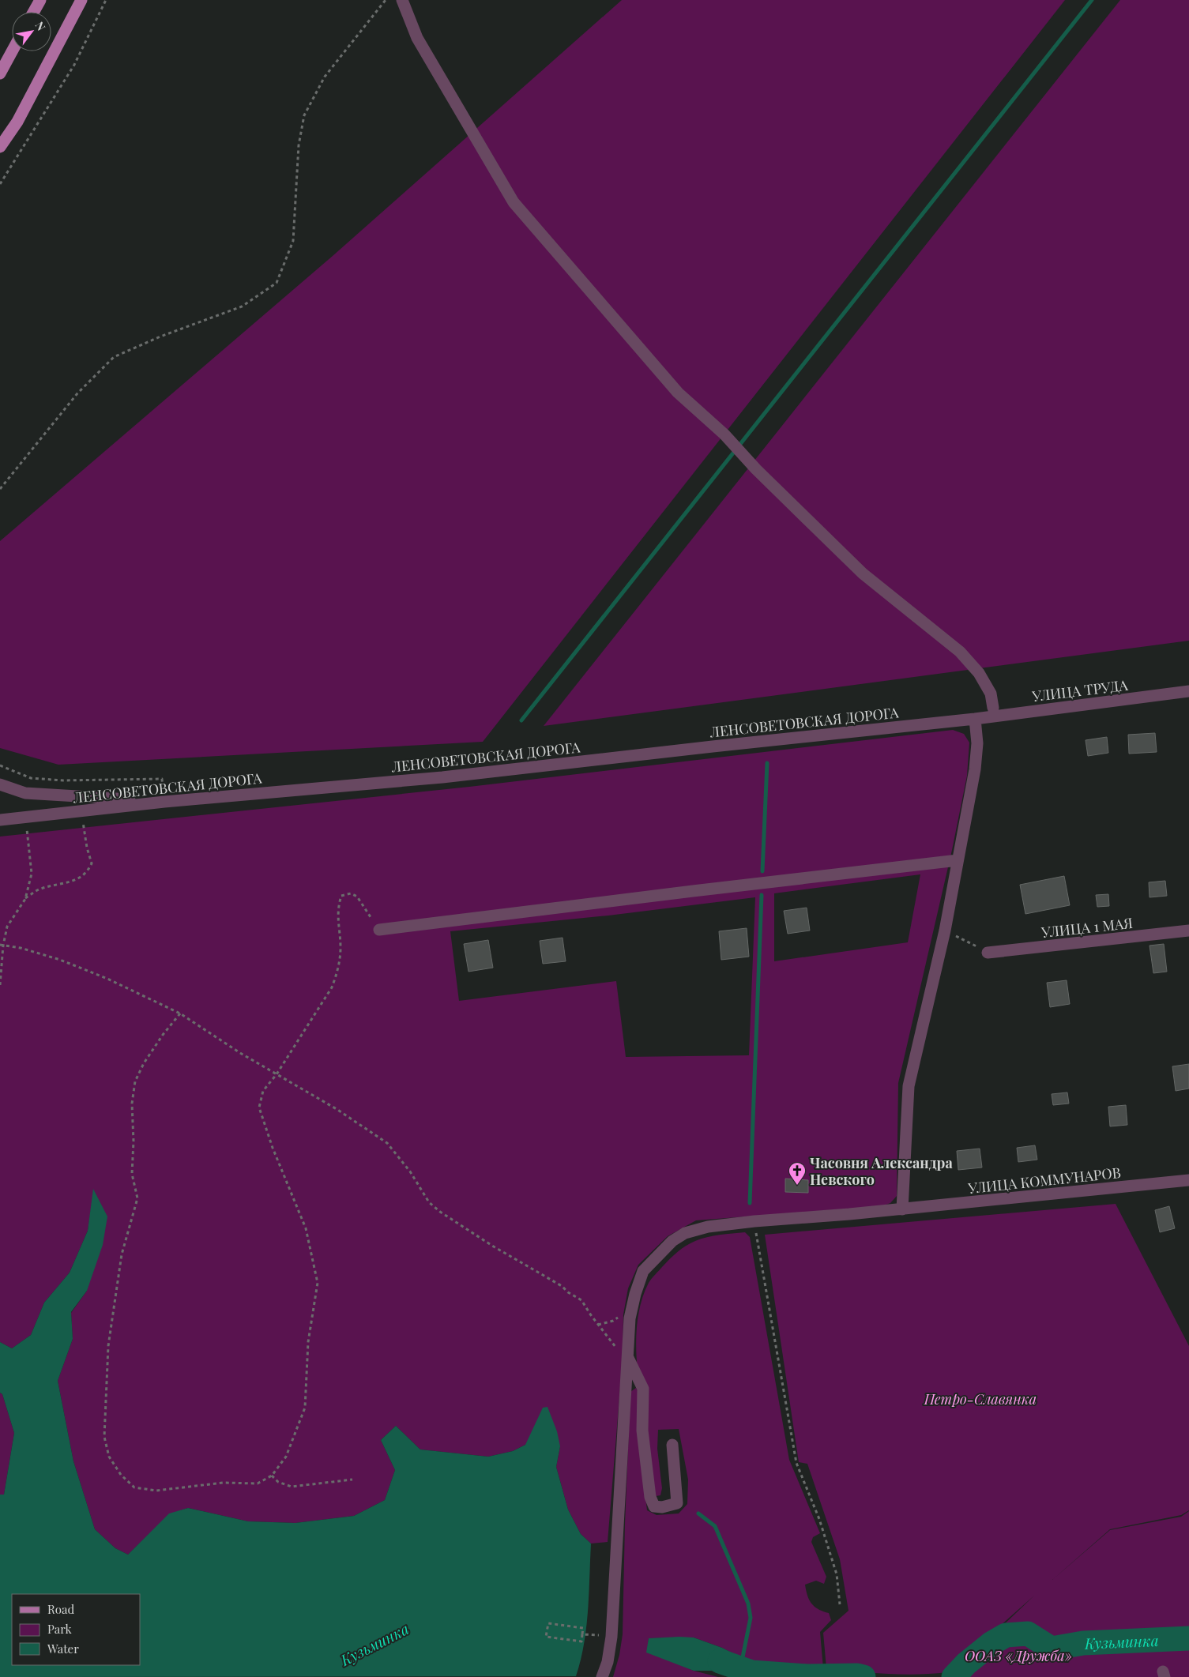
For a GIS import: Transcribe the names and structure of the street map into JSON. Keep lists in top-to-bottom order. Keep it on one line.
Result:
{"streets":{"street":["УЛИЦА ТРУДА","ЛЕНСОВЕТОВСКАЯ ДОРОГА","УЛИЦА 1 МАЯ","УЛИЦА КОММУНАРОВ"]},"crossings":[["УЛИЦА ТРУДА","ЛЕНСОВЕТОВСКАЯ ДОРОГА"]],"water":["Кузьминка"],"parks":["Петро-Славянка","ООАЗ «Дружба»"],"places":{"church":["Часовня Александра Невского"]},"legend":["Road","Park","Water"],"north":"top right"}
